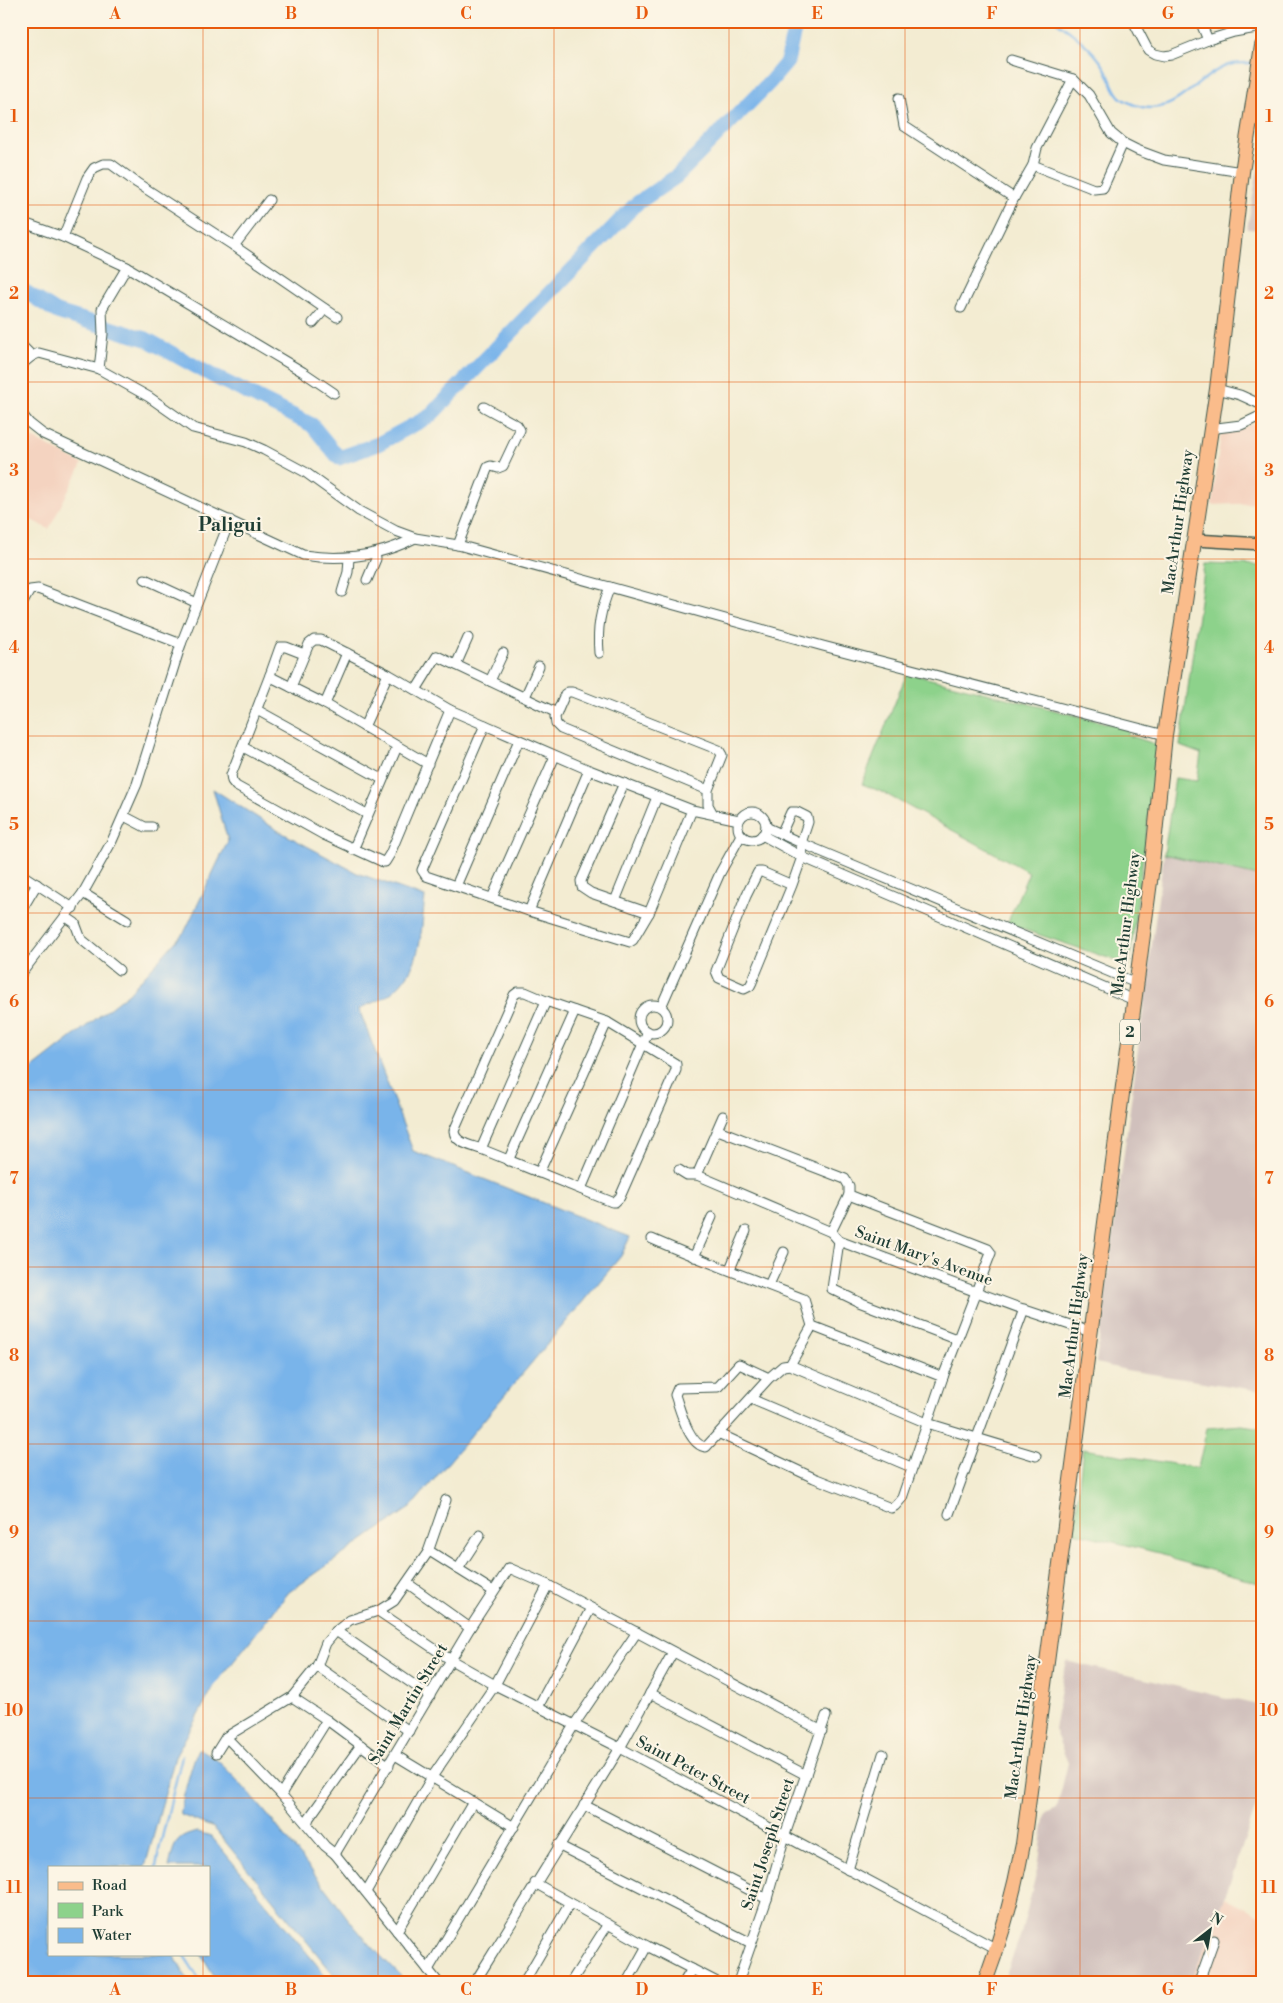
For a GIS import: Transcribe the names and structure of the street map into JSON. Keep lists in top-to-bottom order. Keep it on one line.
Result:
{"streets":{"highway":["MacArthur Highway","2"],"street":["Saint Mary's Avenue","Saint Martin Street","Saint Peter Street","Saint Joseph Street"]},"crossings":[["MacArthur Highway","Saint Mary's Avenue"],["MacArthur Highway","Saint Peter Street"],["Saint Martin Street","Saint Peter Street"],["Saint Peter Street","Saint Joseph Street"]],"districts":["Paligui"],"legend":["Road","Park","Water"],"north":"top right","grid":{"columns":["A","B","C","D","E","F","G"],"rows":["1","2","3","4","5","6","7","8","9","10","11"]}}
